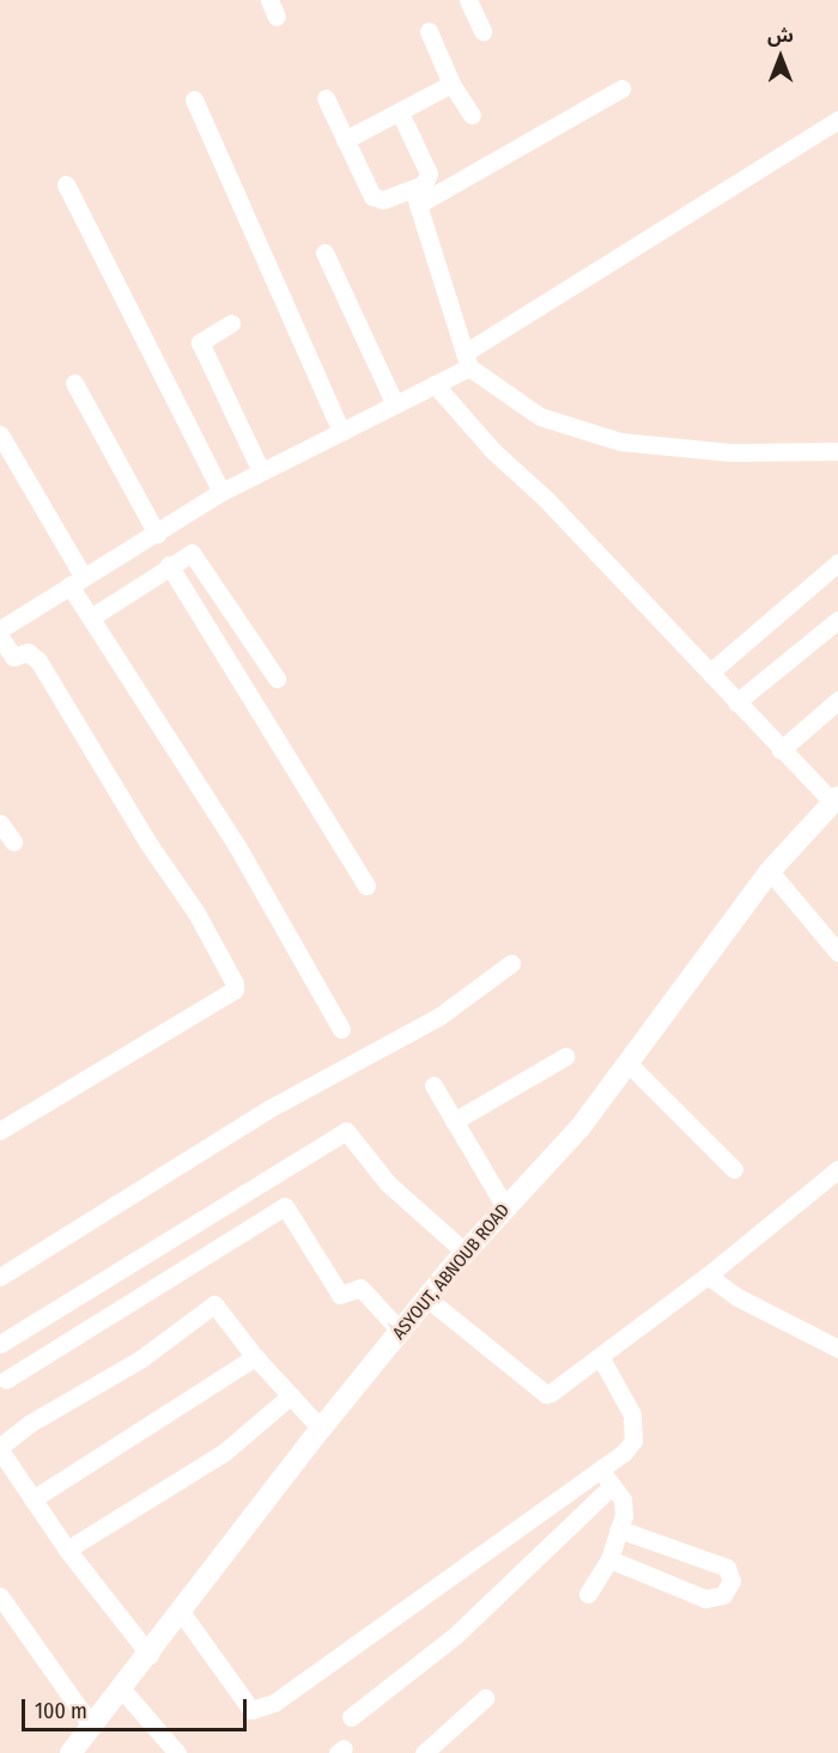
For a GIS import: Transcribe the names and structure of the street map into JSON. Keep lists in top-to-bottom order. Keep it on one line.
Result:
{"streets":{"street":["ASYOUT, ABNOUB ROAD"]},"scale_bar":"100 m","north":"top"}
